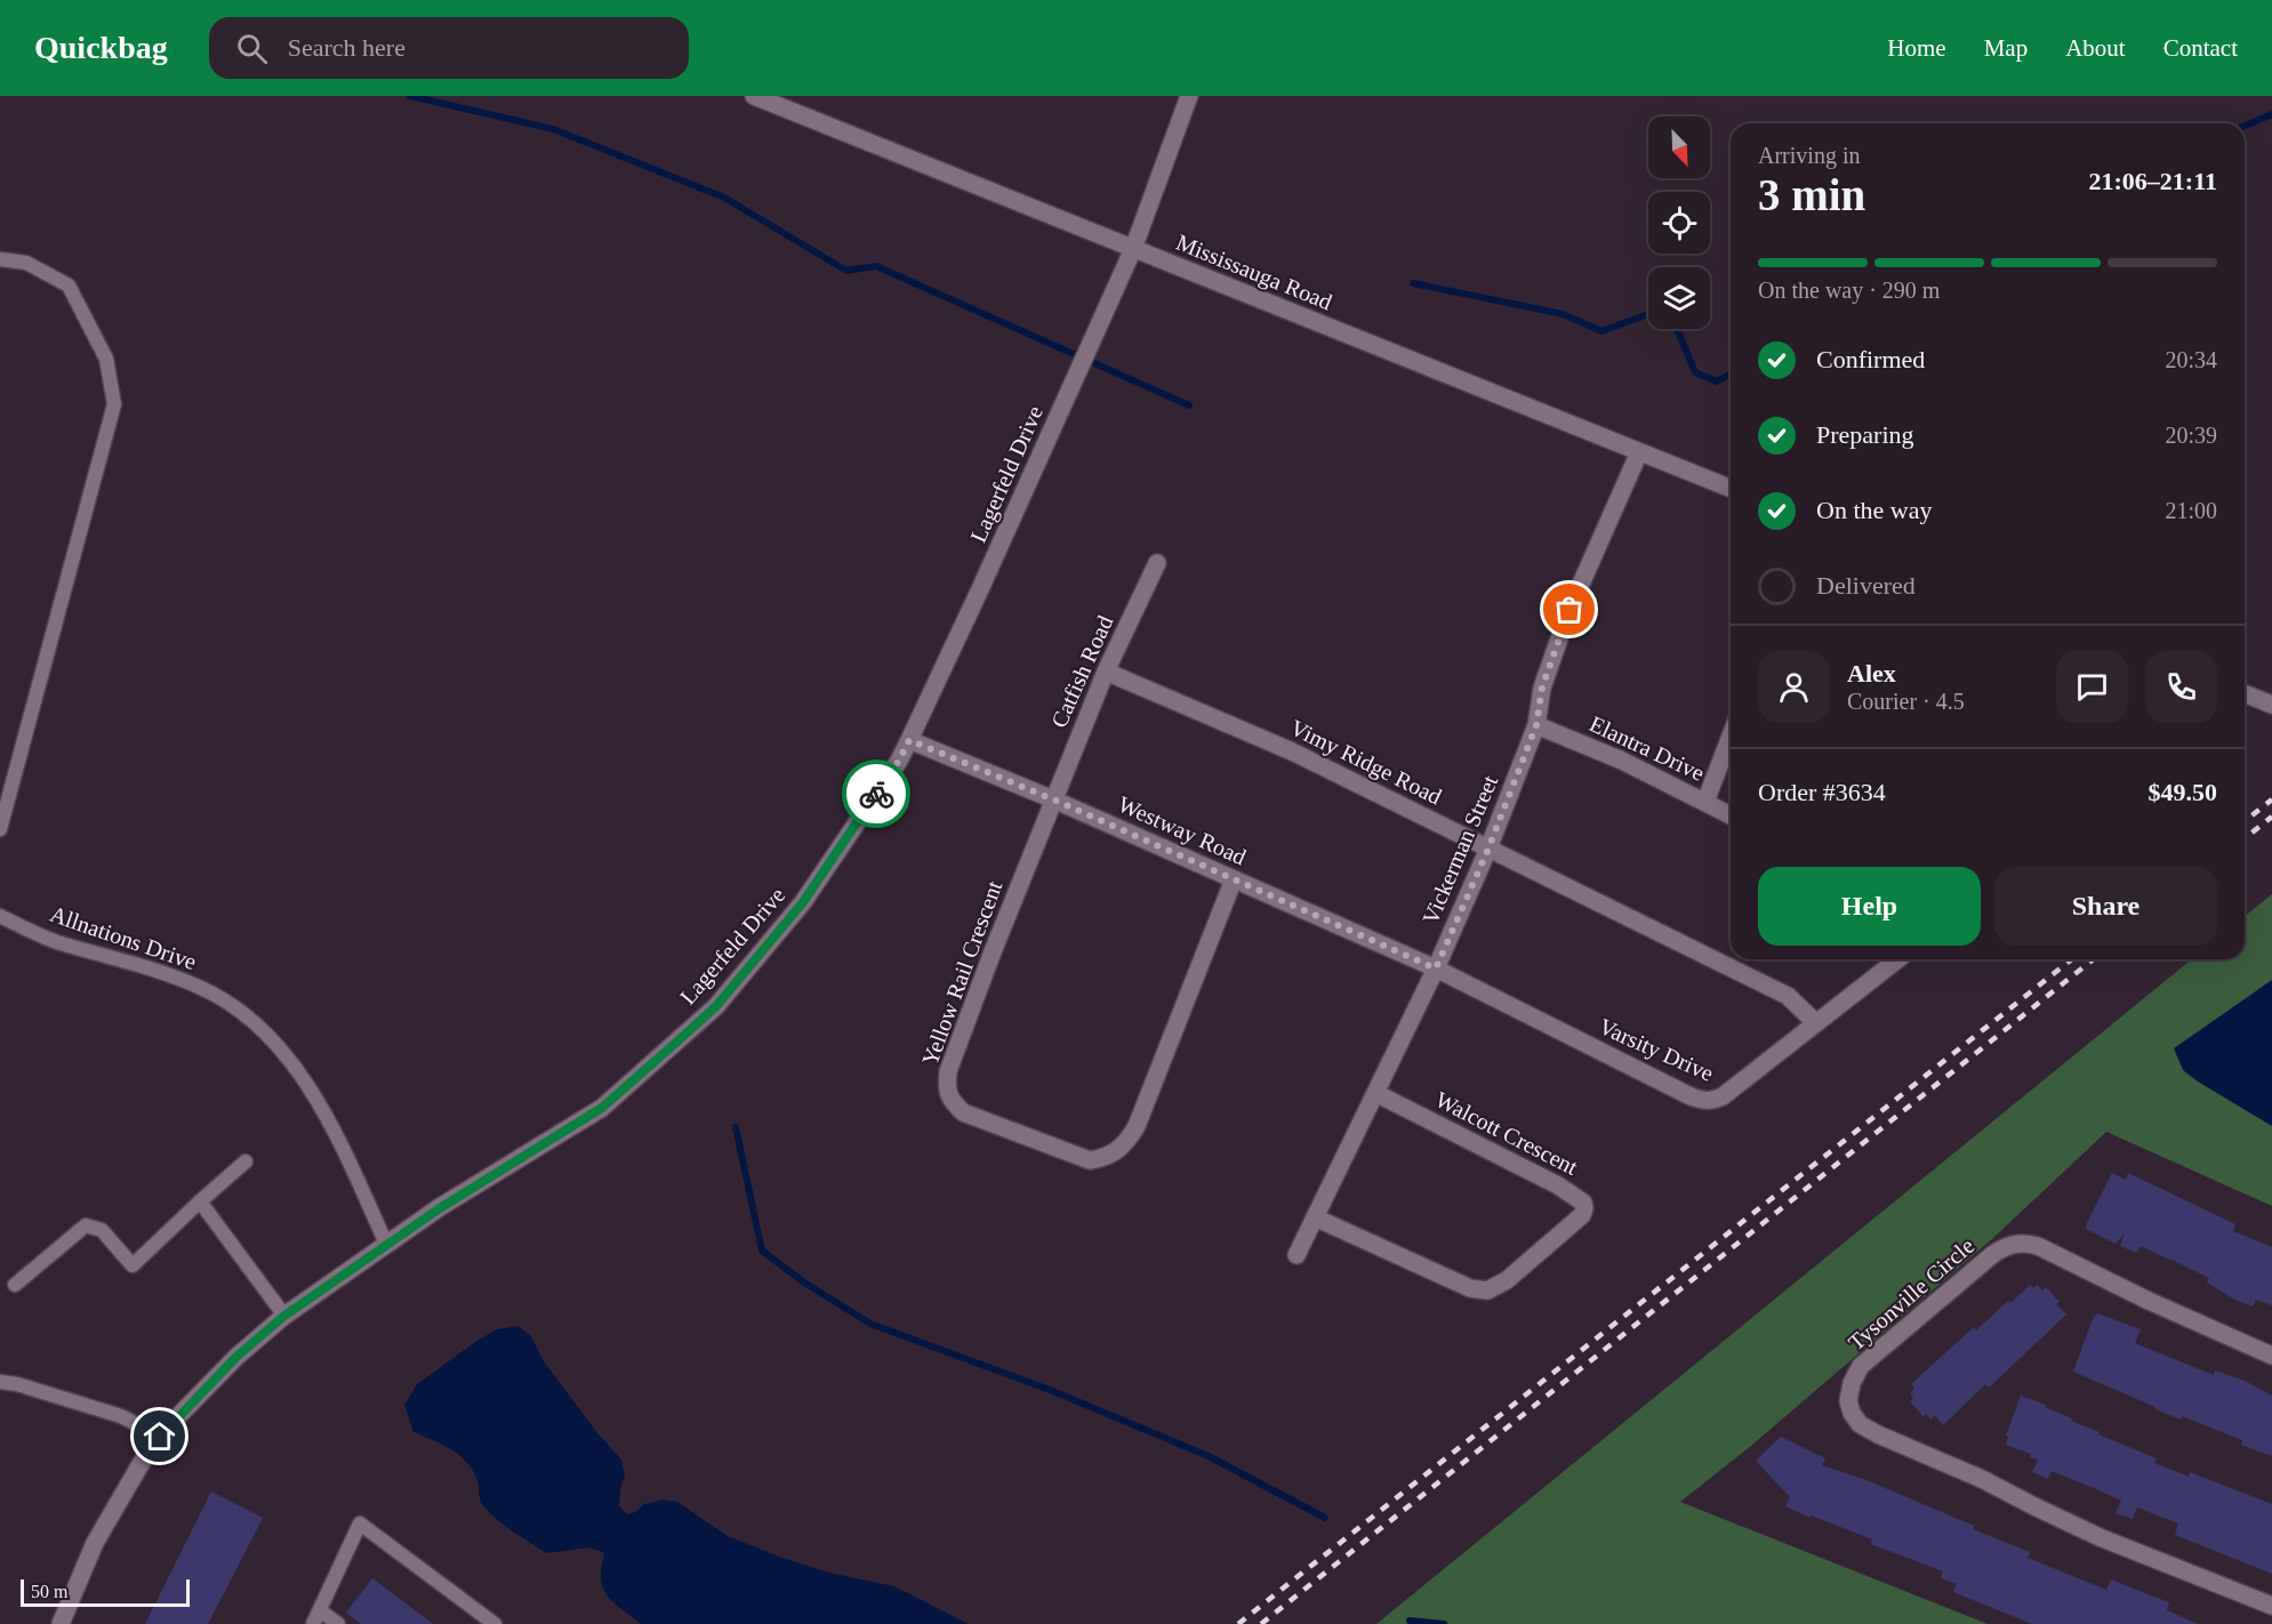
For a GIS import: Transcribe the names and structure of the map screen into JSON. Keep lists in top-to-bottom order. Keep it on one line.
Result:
{"streets":{"street":["Mississauga Road","Lagerfeld Drive","Catfish Road","Elantra Drive","Vimy Ridge Road","Westway Road","Vickerman Street","Yellow Rail Crescent","Varsity Drive","Walcott Crescent","Tysonville Circle"],"lane":["Allnations Drive"]},"crossings":[["Mississauga Road","Lagerfeld Drive"],["Mississauga Road","Vickerman Street"],["Lagerfeld Drive","Westway Road"],["Lagerfeld Drive","Allnations Drive"],["Catfish Road","Vimy Ridge Road"],["Catfish Road","Westway Road"],["Catfish Road","Yellow Rail Crescent"],["Elantra Drive","Vickerman Street"],["Vimy Ridge Road","Vickerman Street"],["Vimy Ridge Road","Varsity Drive"],["Westway Road","Vickerman Street"],["Westway Road","Yellow Rail Crescent"],["Westway Road","Varsity Drive"],["Vickerman Street","Varsity Drive"],["Vickerman Street","Walcott Crescent"]],"scale_bar":"50 m","north":"bottom right","page":{"header":"Quickbag","search":"Search here","nav":["Home","Map","About","Contact"],"heading":["3 min","Arriving in","21:06–21:11"],"panel":["Alex","Courier · 4.5","Order #3634","$49.50"],"bar":"On the way · 290 m","list":[["Confirmed","20:34"],["Preparing","20:39"],["On the way","21:00"],"Delivered"],"buttons":["Help","Share"],"scale":"50 m"}}
